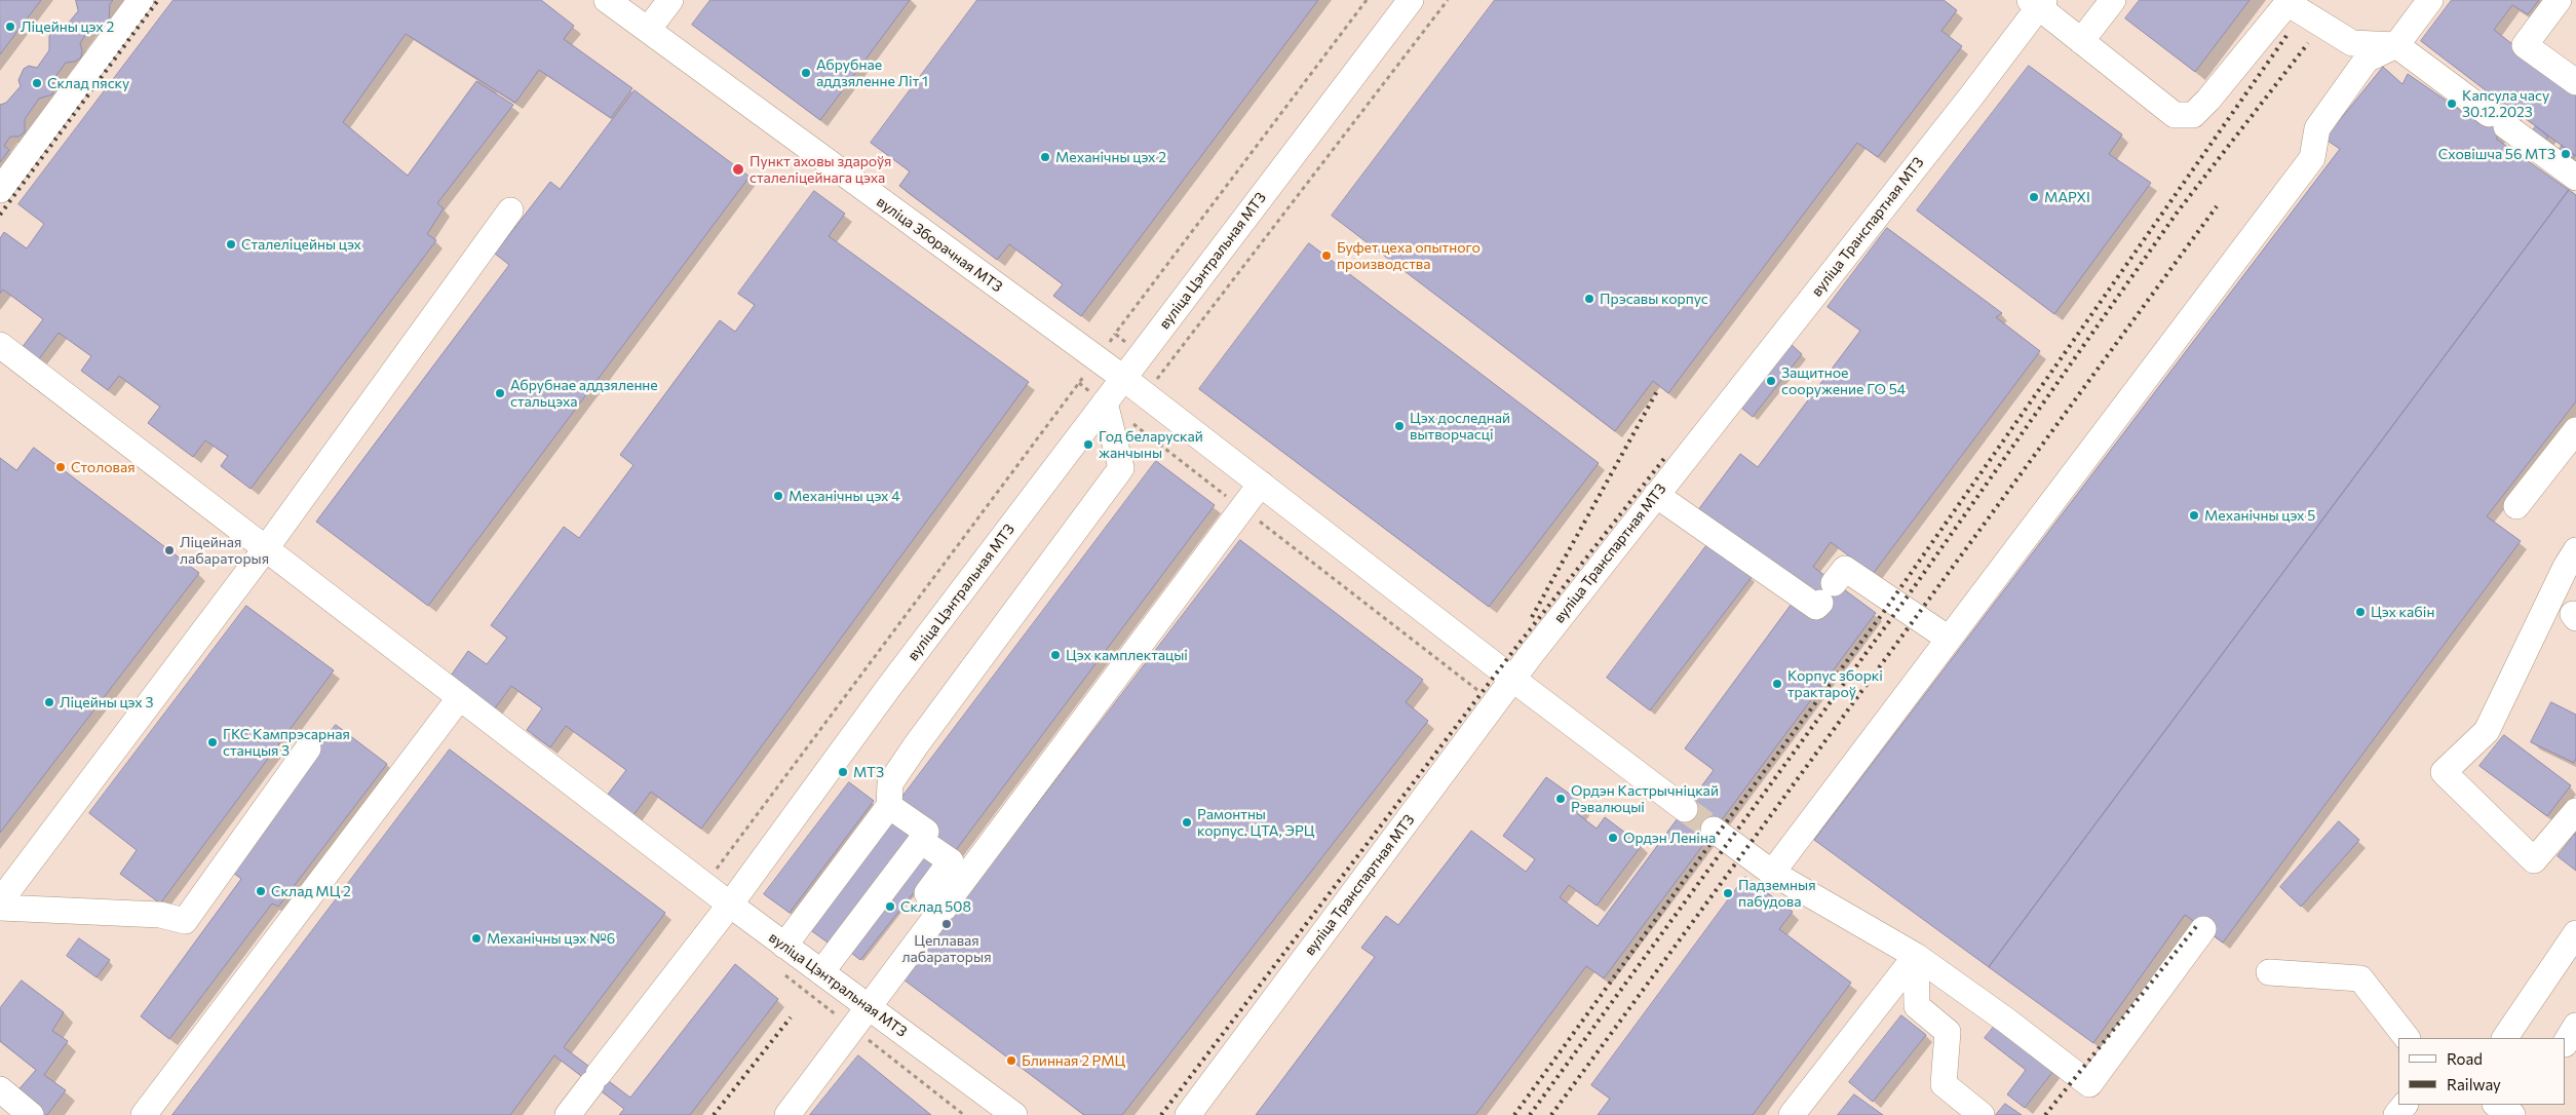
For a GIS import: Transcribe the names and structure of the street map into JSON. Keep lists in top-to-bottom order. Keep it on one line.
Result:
{"streets":{"lane":["вуліца Транспартная МТЗ","вуліца Зборачная МТЗ","вуліца Цэнтральная МТЗ"]},"crossings":[["вуліца Транспартная МТЗ","вуліца Зборачная МТЗ"],["вуліца Зборачная МТЗ","вуліца Цэнтральная МТЗ"]],"places":["Ліцейны цэх 2","Абрубнае аддзяленне Літ 1","Склад пяску","Капсула часу 30.12.2023","Сховішча 56 МТЗ","Механічны цэх 2","Пункт аховы здароўя сталеліцейнага цэха","МАРХІ","Сталеліцейны цэх","Буфет цеха опытного производства","Прэсавы корпус","Защитное сооружение ГО 54","Абрубнае аддзяленне стальцэха","Цэх доследнай вытворчасці","Год беларускай жанчыны","Столовая","Механічны цэх 4","Механічны цэх 5","Ліцейная лабараторыя","Цэх кабін","Цэх камплектацыі","Корпус зборкі трактароў","Ліцейны цэх 3","ГКС Кампрэсарная станцыя 3","МТЗ","Ордэн Кастрычніцкай Рэвалюцыі","Рамонтны корпус. ЦТА, ЭРЦ","Ордэн Леніна","Склад МЦ 2","Падземныя пабудова","Склад 508","Цеплавая лабараторыя","Механічны цэх №6","Блинная 2 РМЦ"],"legend":["Road","Railway"]}
